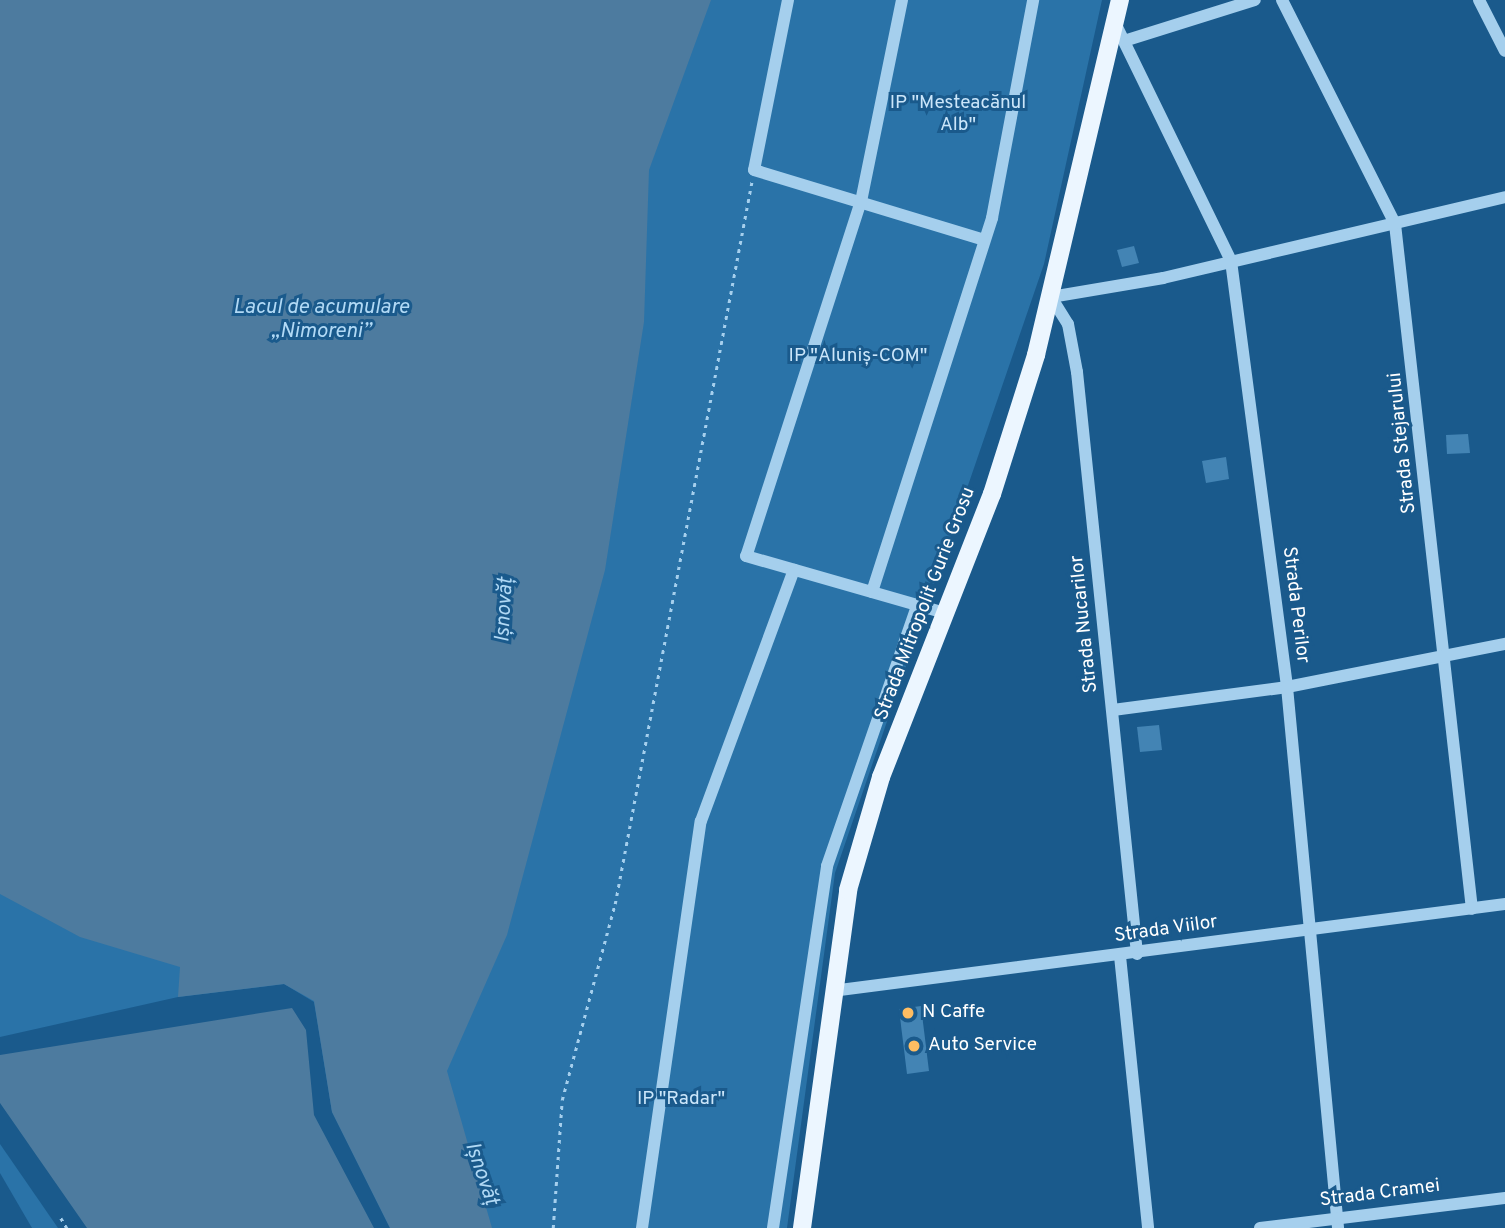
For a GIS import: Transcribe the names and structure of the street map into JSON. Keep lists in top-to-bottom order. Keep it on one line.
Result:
{"streets":{"main road":["Strada Mitropolit Gurie Grosu"],"street":["Strada Stejarului","Strada Perilor","Strada Nucarilor","Strada Viilor","Strada Cramei"]},"crossings":[["Strada Stejarului","Strada Viilor"],["Strada Mitropolit Gurie Grosu","Strada Perilor"],["Strada Mitropolit Gurie Grosu","Strada Nucarilor"],["Strada Mitropolit Gurie Grosu","Strada Viilor"],["Strada Perilor","Strada Viilor"],["Strada Perilor","Strada Cramei"],["Strada Nucarilor","Strada Viilor"]],"water":["Lacul de acumulare „Nimoreni”","Ișnovăț"],"parks":["IP \"Mesteacănul Alb\"","IP \"Aluniș-COM\"","IP \"Radar\""],"places":["N Caffe","Auto Service"]}
